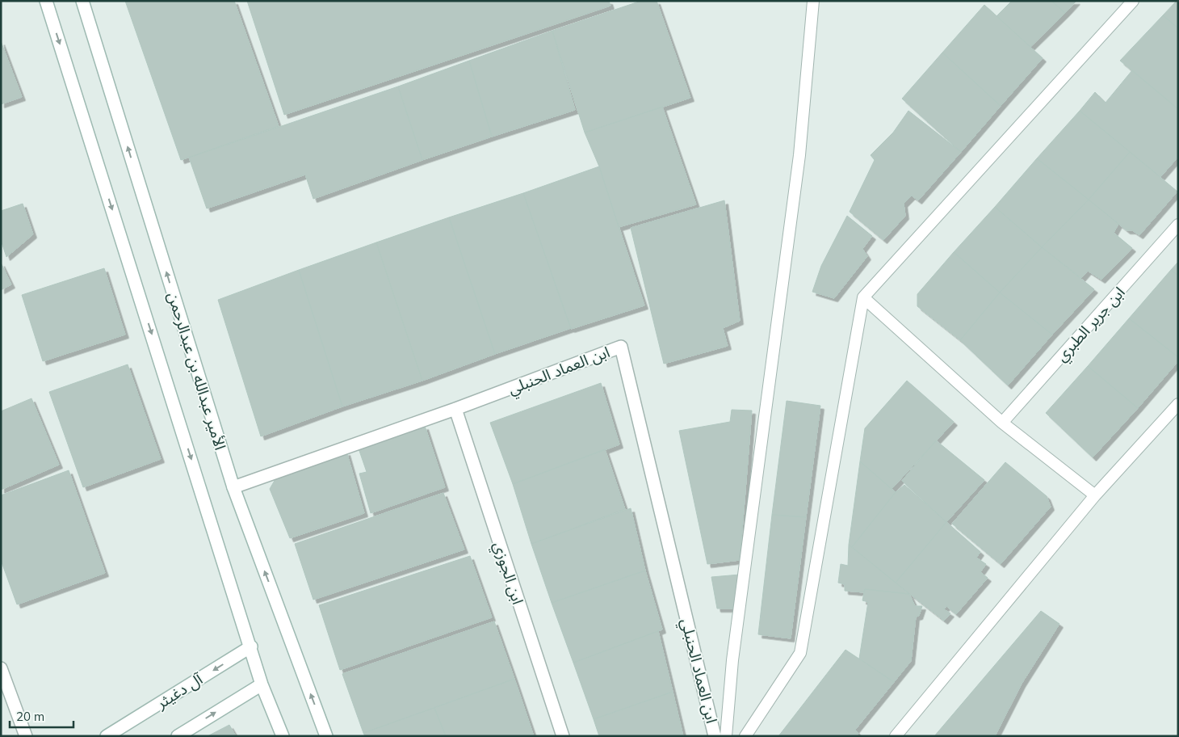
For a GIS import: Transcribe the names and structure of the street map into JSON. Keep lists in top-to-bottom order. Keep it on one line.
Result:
{"streets":{"main road":["ابن العماد الحنبلي","الأمير عبدالله بن عبدالرحمن","ابن الجوزي","آل دغيثر"],"lane":["ابن جرير الطبري"]},"crossings":[["ابن العماد الحنبلي","الأمير عبدالله بن عبدالرحمن"],["ابن العماد الحنبلي","ابن الجوزي"],["الأمير عبدالله بن عبدالرحمن","آل دغيثر"]],"scale_bar":"20 m"}
